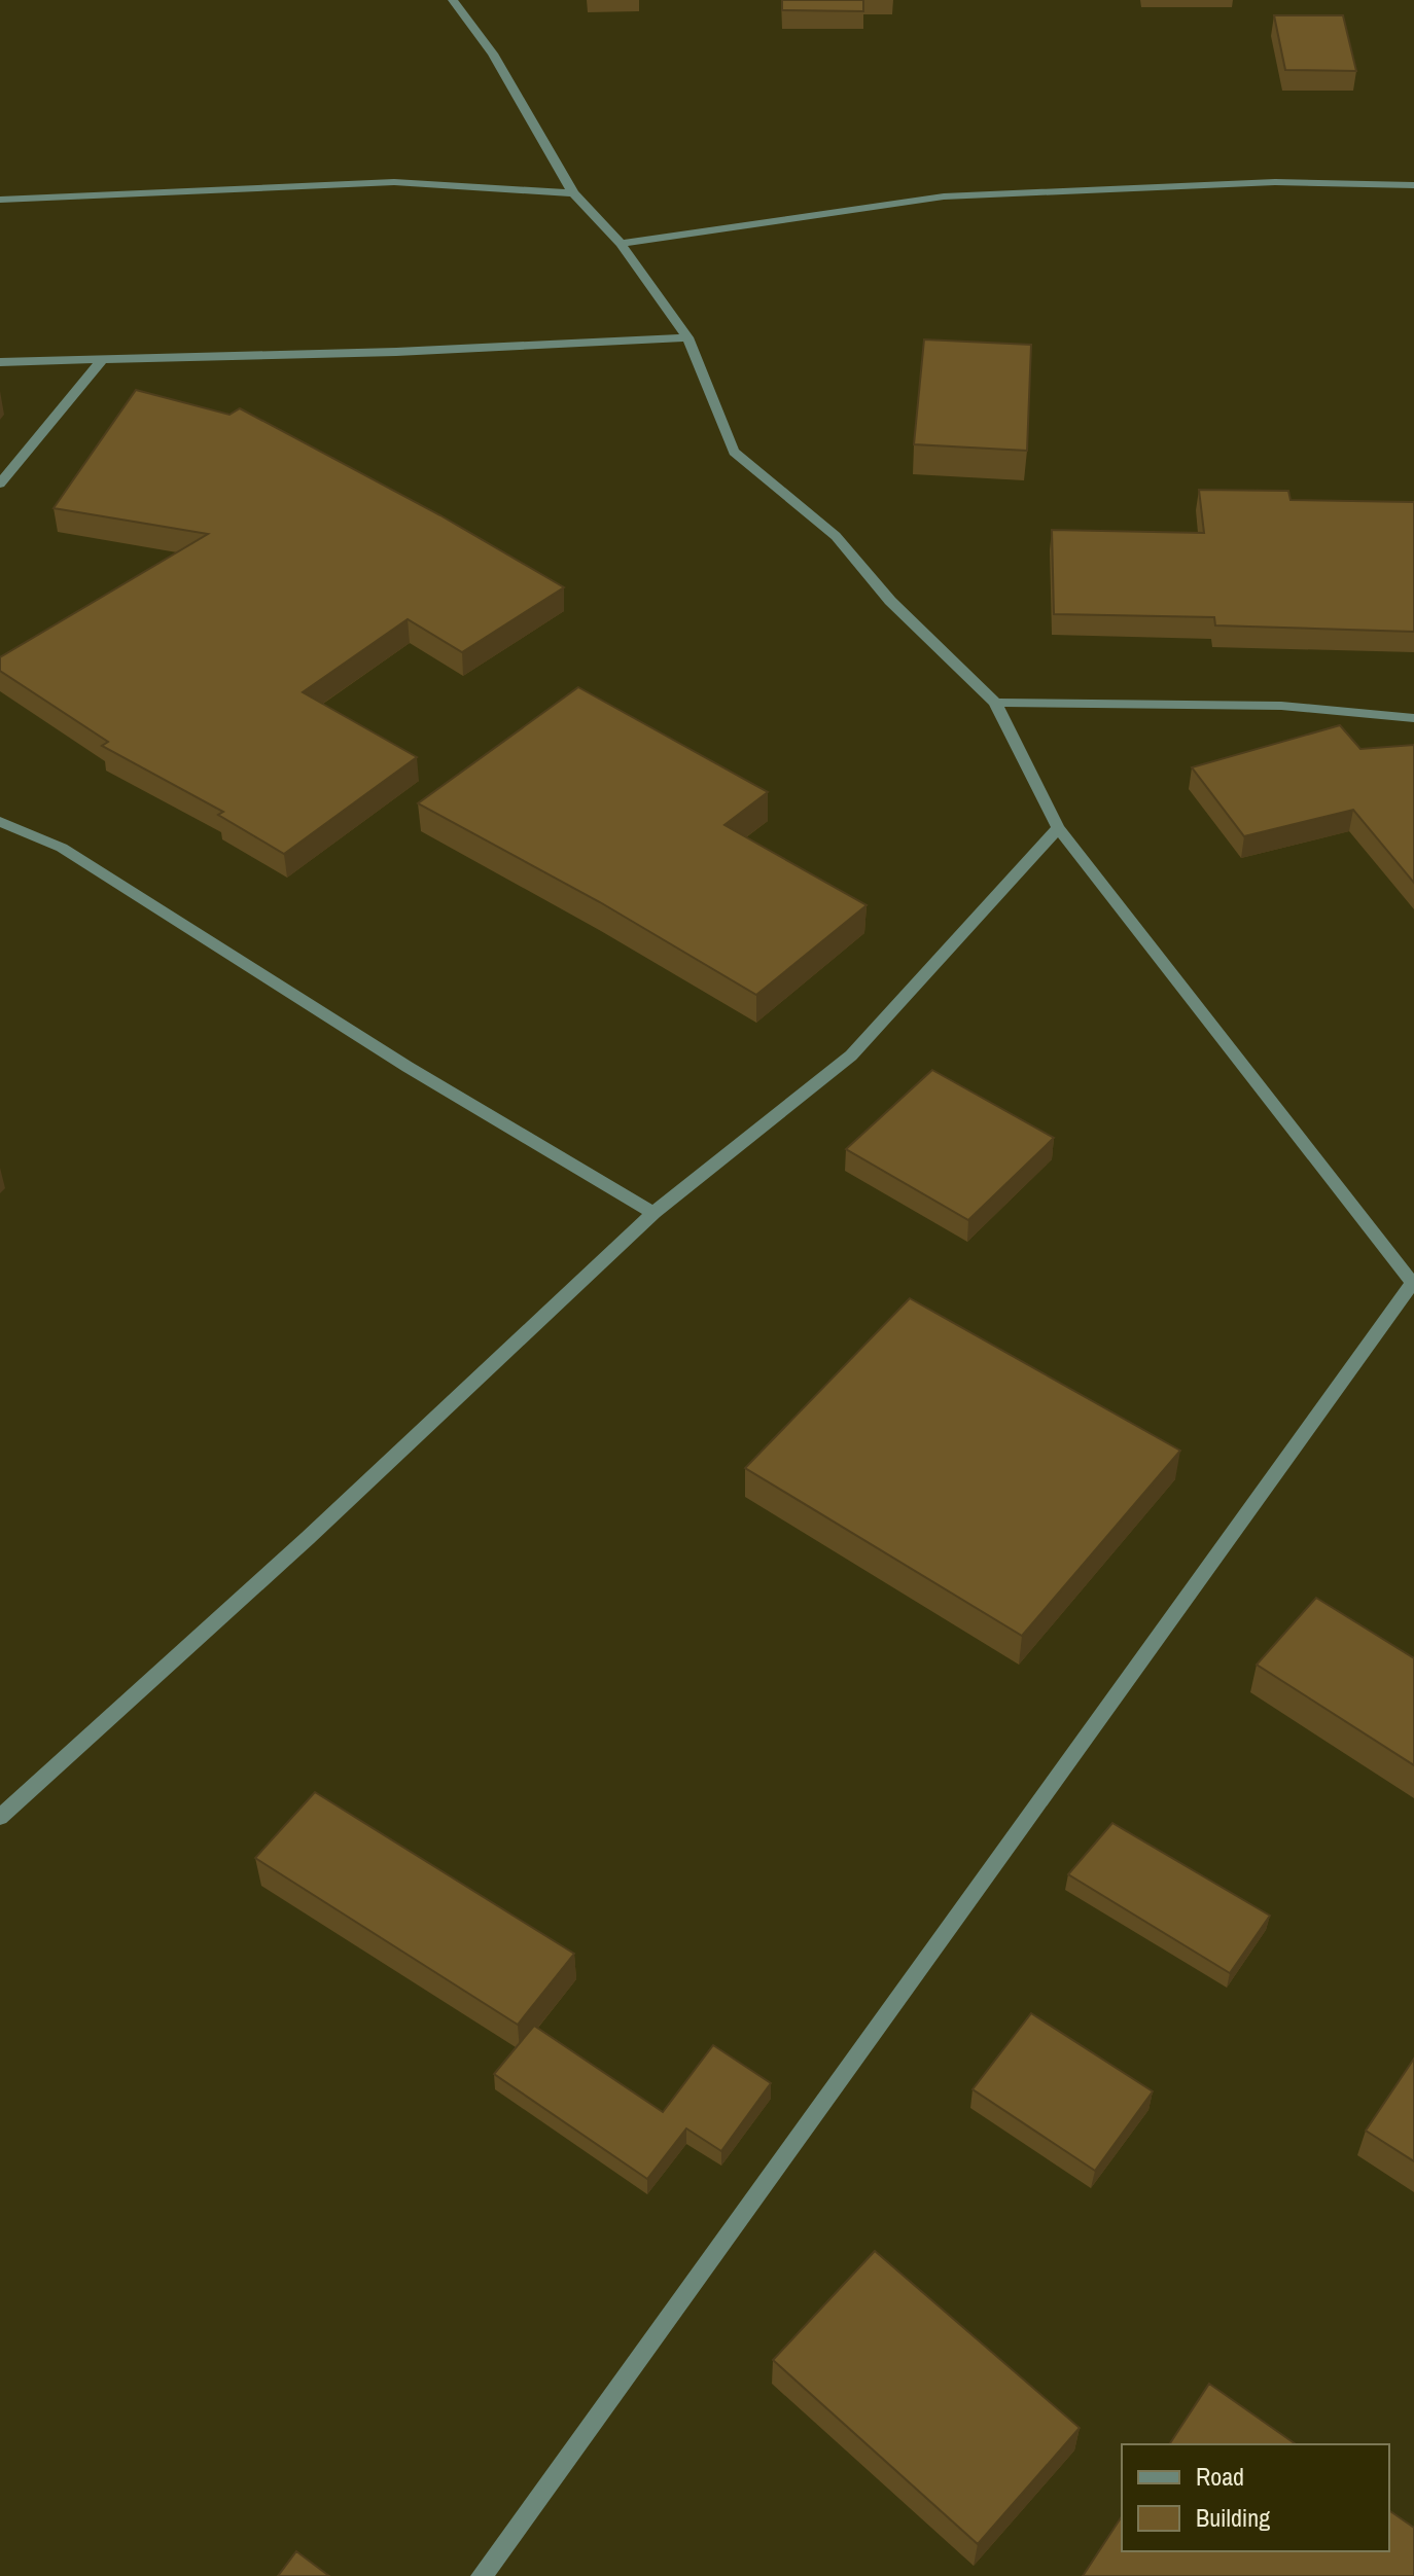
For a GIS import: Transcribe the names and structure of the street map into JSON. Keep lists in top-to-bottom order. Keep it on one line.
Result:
{"legend":["Road","Building"]}
